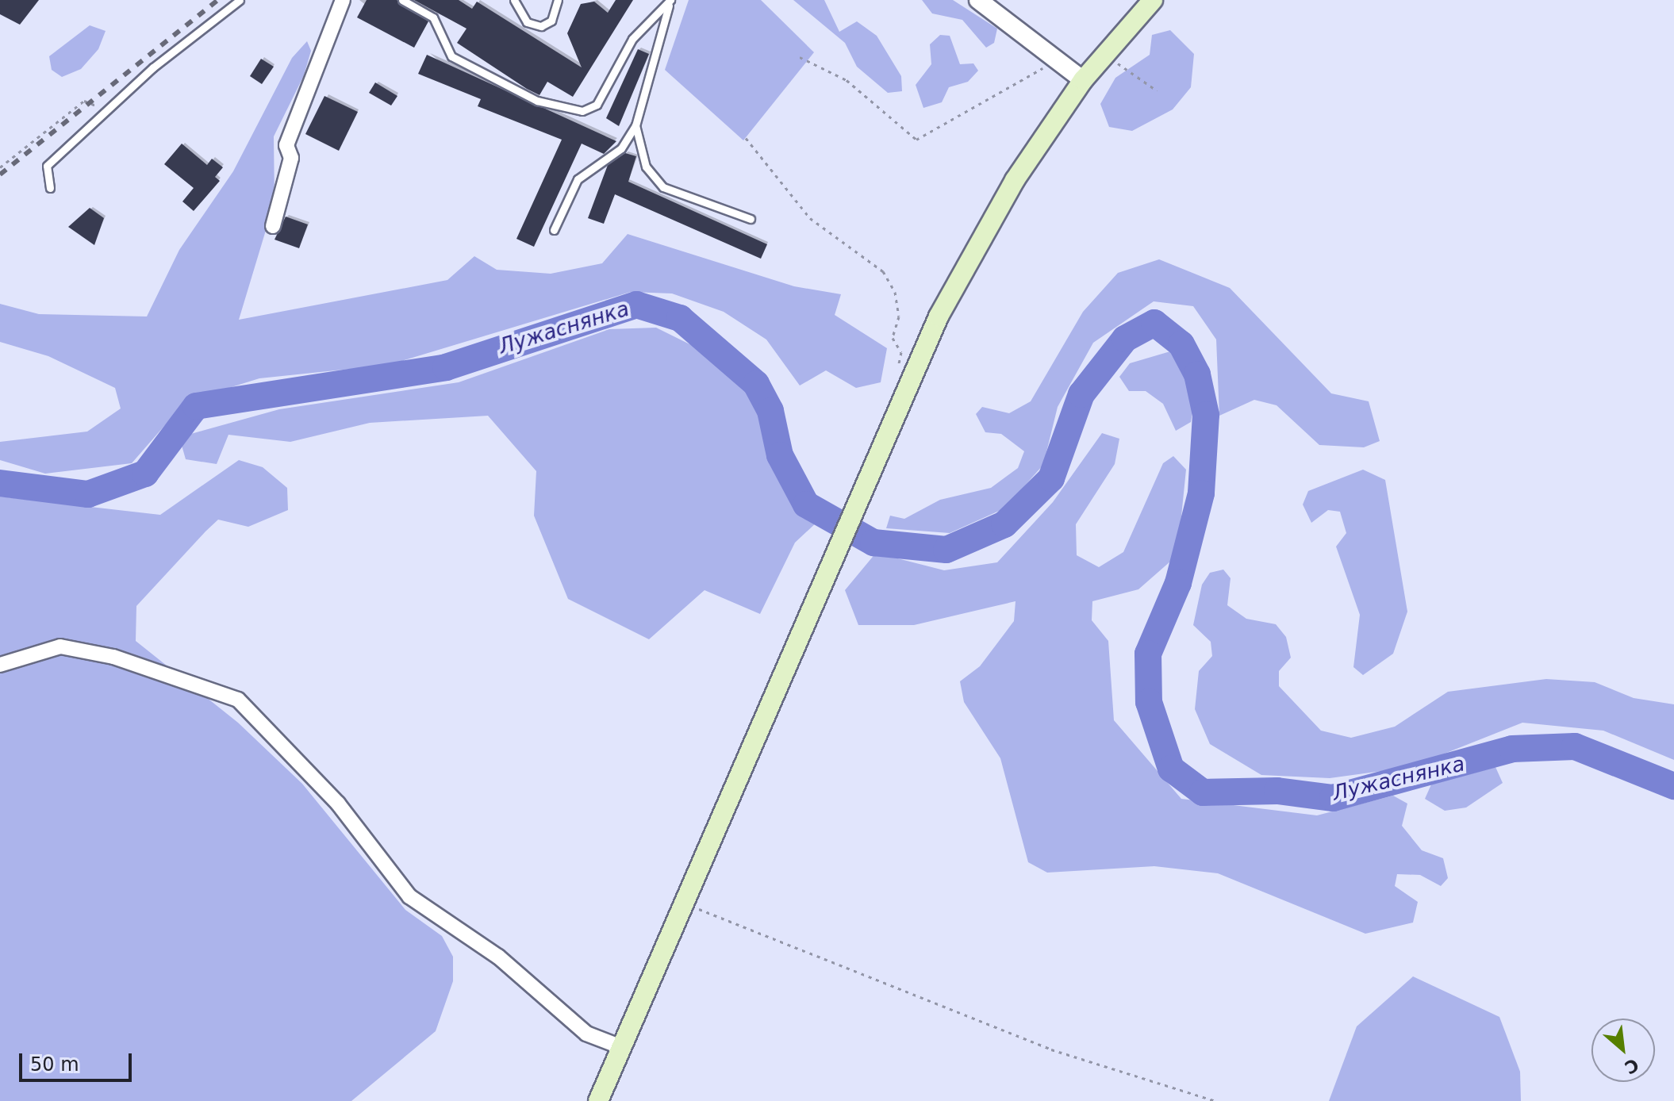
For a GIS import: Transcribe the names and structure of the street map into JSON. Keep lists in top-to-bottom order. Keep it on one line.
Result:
{"water":["Лужаснянка"],"scale_bar":"50 m","north":"bottom right"}
